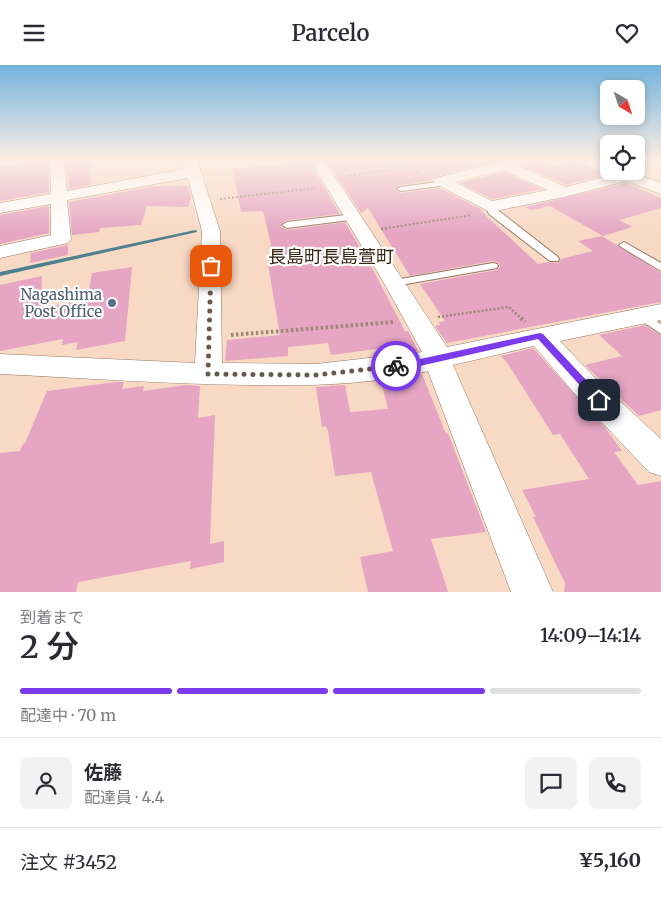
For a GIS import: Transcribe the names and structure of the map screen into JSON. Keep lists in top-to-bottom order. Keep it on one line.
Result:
{"districts":["長島町長島萱町"],"places":["Nagashima Post Office"],"north":"bottom right","page":{"header":"Parcelo","heading":["2 分","到着まで","14:09–14:14"],"panel":["佐藤","配達員 · 4.4","注文 #3452","¥5,160"],"bar":"配達中 · 70 m"}}
